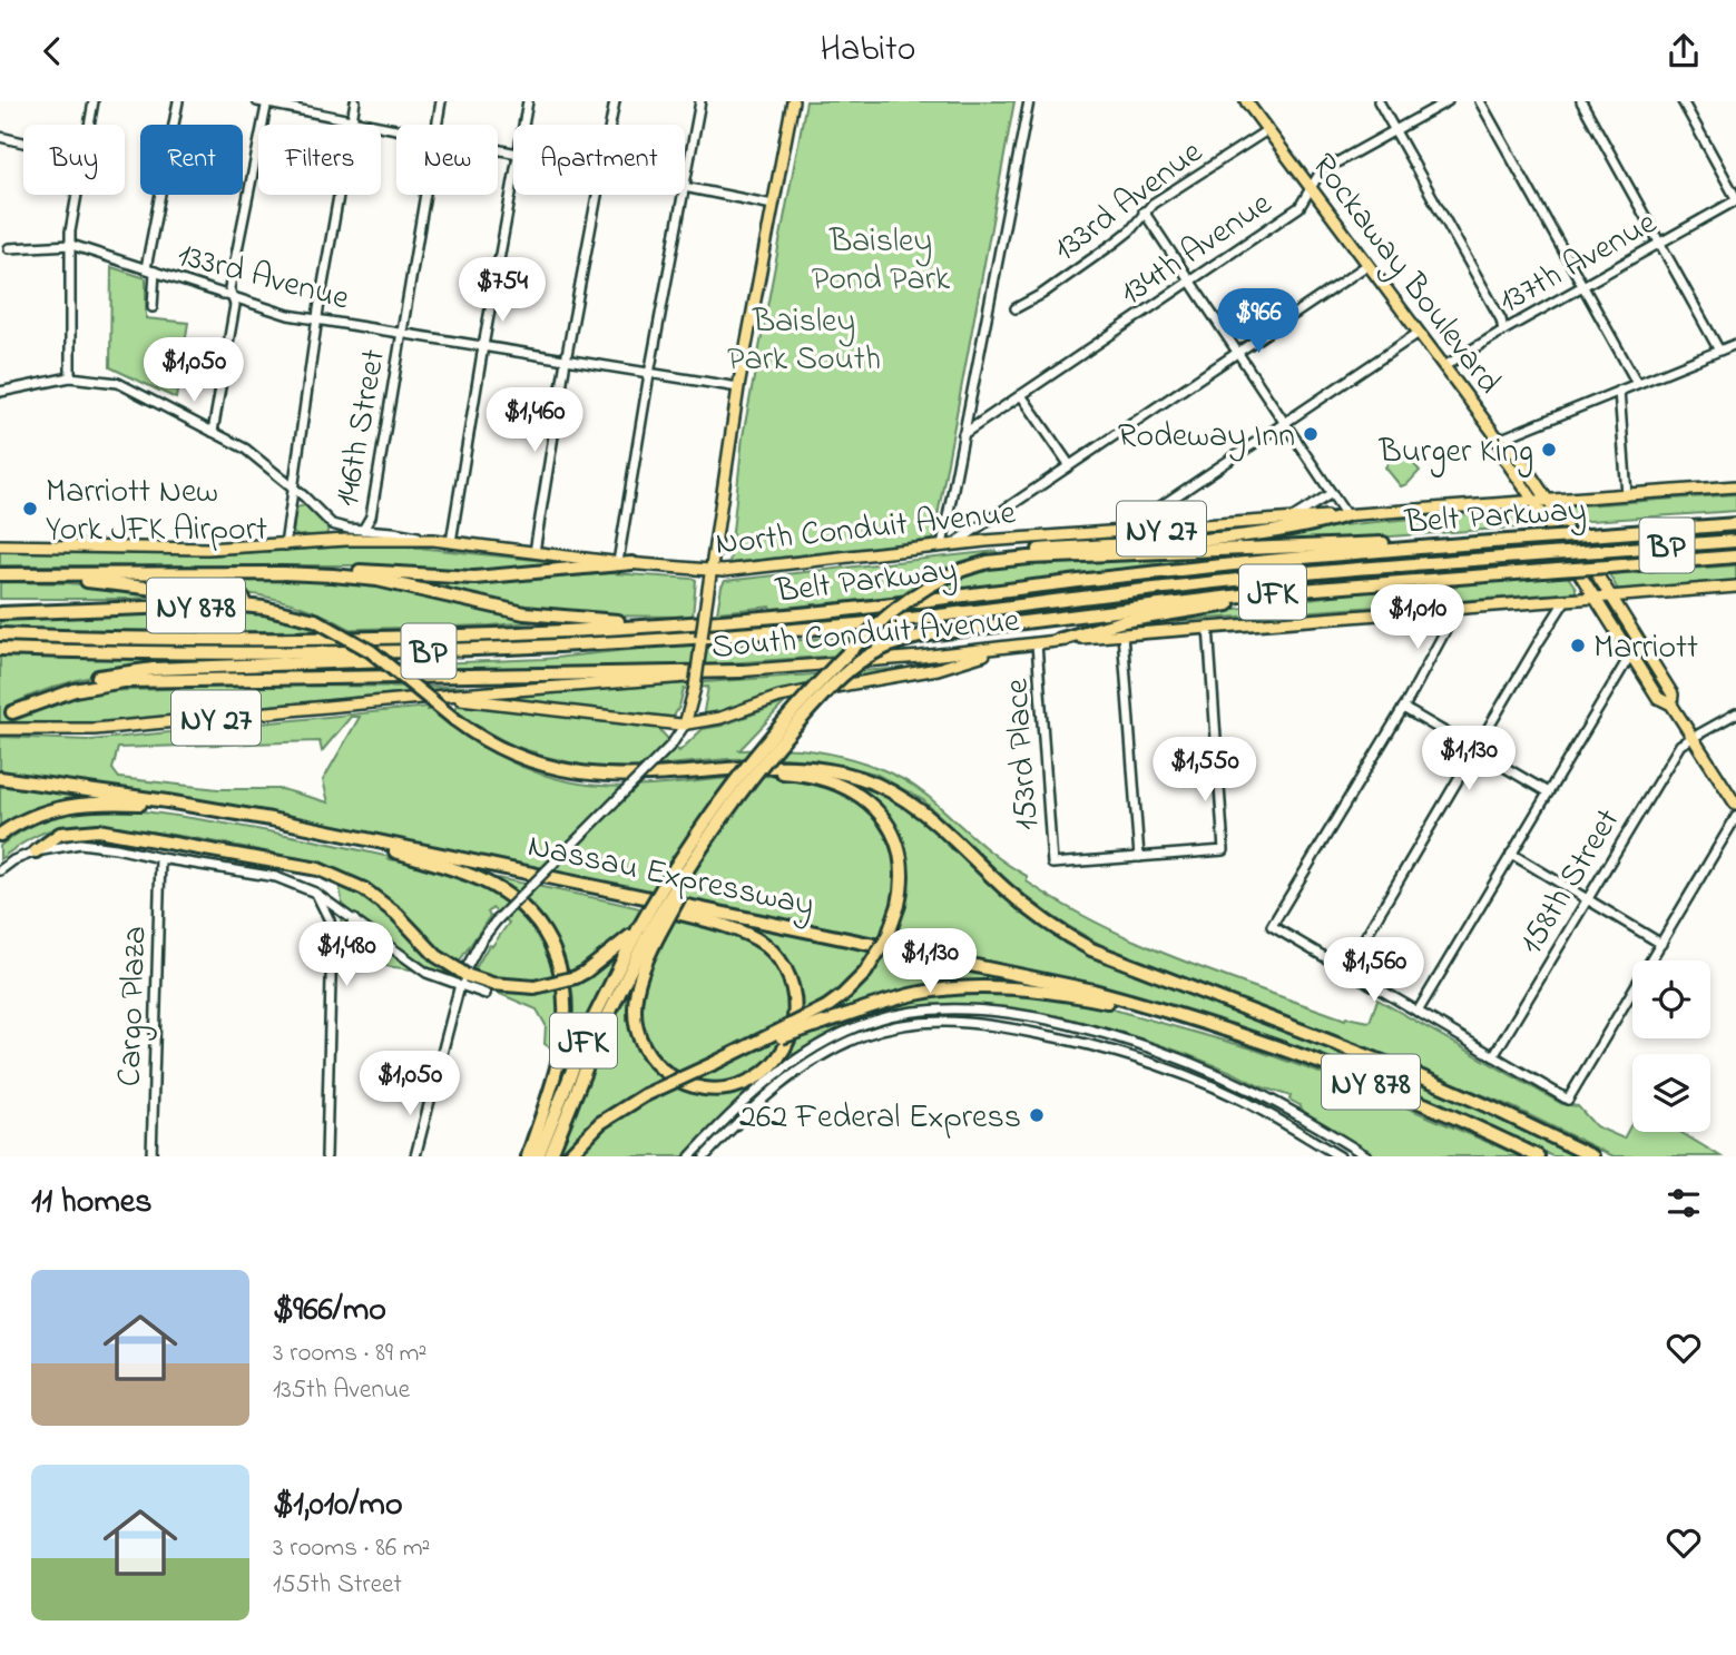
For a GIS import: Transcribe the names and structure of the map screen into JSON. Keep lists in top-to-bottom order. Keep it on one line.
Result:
{"streets":{"highway":["Belt Parkway","BP","JFK","NY 878","Nassau Expressway"],"main road":["Rockaway Boulevard","North Conduit Avenue","NY 27","South Conduit Avenue"],"street":["133rd Avenue","134th Avenue","137th Avenue","146th Street","153rd Place","158th Street","Cargo Plaza"]},"crossings":[["133rd Avenue","Rockaway Boulevard"],["133rd Avenue","146th Street"],["134th Avenue","Rockaway Boulevard"],["137th Avenue","Rockaway Boulevard"],["Rockaway Boulevard","North Conduit Avenue"],["Rockaway Boulevard","South Conduit Avenue"],["Rockaway Boulevard","158th Street"],["North Conduit Avenue","JFK"],["South Conduit Avenue","153rd Place"]],"parks":["Baisley Pond Park","Baisley Park South"],"places":["Rodeway Inn","Burger King","Marriott New York JFK Airport","Marriott","262 Federal Express"],"page":{"header":"Habito","chip":["Buy","Rent","Filters","New","Apartment"],"price":["$754","$966","$1,050","$1,460","$1,010","$1,130","$1,550","$1,480","$1,130","$1,560","$1,050"],"heading":"11 homes","list":[{"name":"$966/mo","note":"3 rooms · 89 m² · 135th Avenue"},{"name":"$1,010/mo","note":"3 rooms · 86 m² · 155th Street"}]}}
